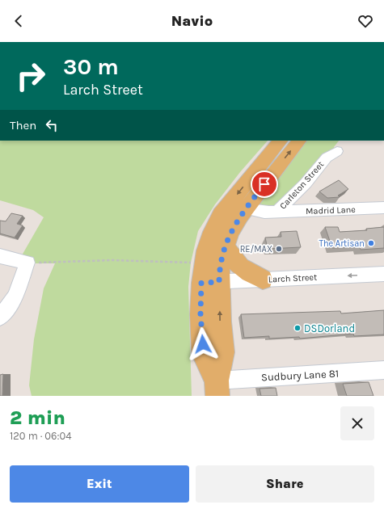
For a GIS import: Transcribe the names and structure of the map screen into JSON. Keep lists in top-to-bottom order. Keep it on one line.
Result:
{"streets":{"street":["Carleton Street","Madrid Lane","Larch Street","Sudbury Lane 81"]},"crossings":[["Carleton Street","Madrid Lane"]],"one_way":["Larch Street"],"places":["The Artisan","RE/MAX","DSDorland"],"page":{"header":"Navio","turn":["30 m","Larch Street"],"then":"Then","heading":["2 min","120 m · 06:04"],"buttons":["Exit","Share"]}}
